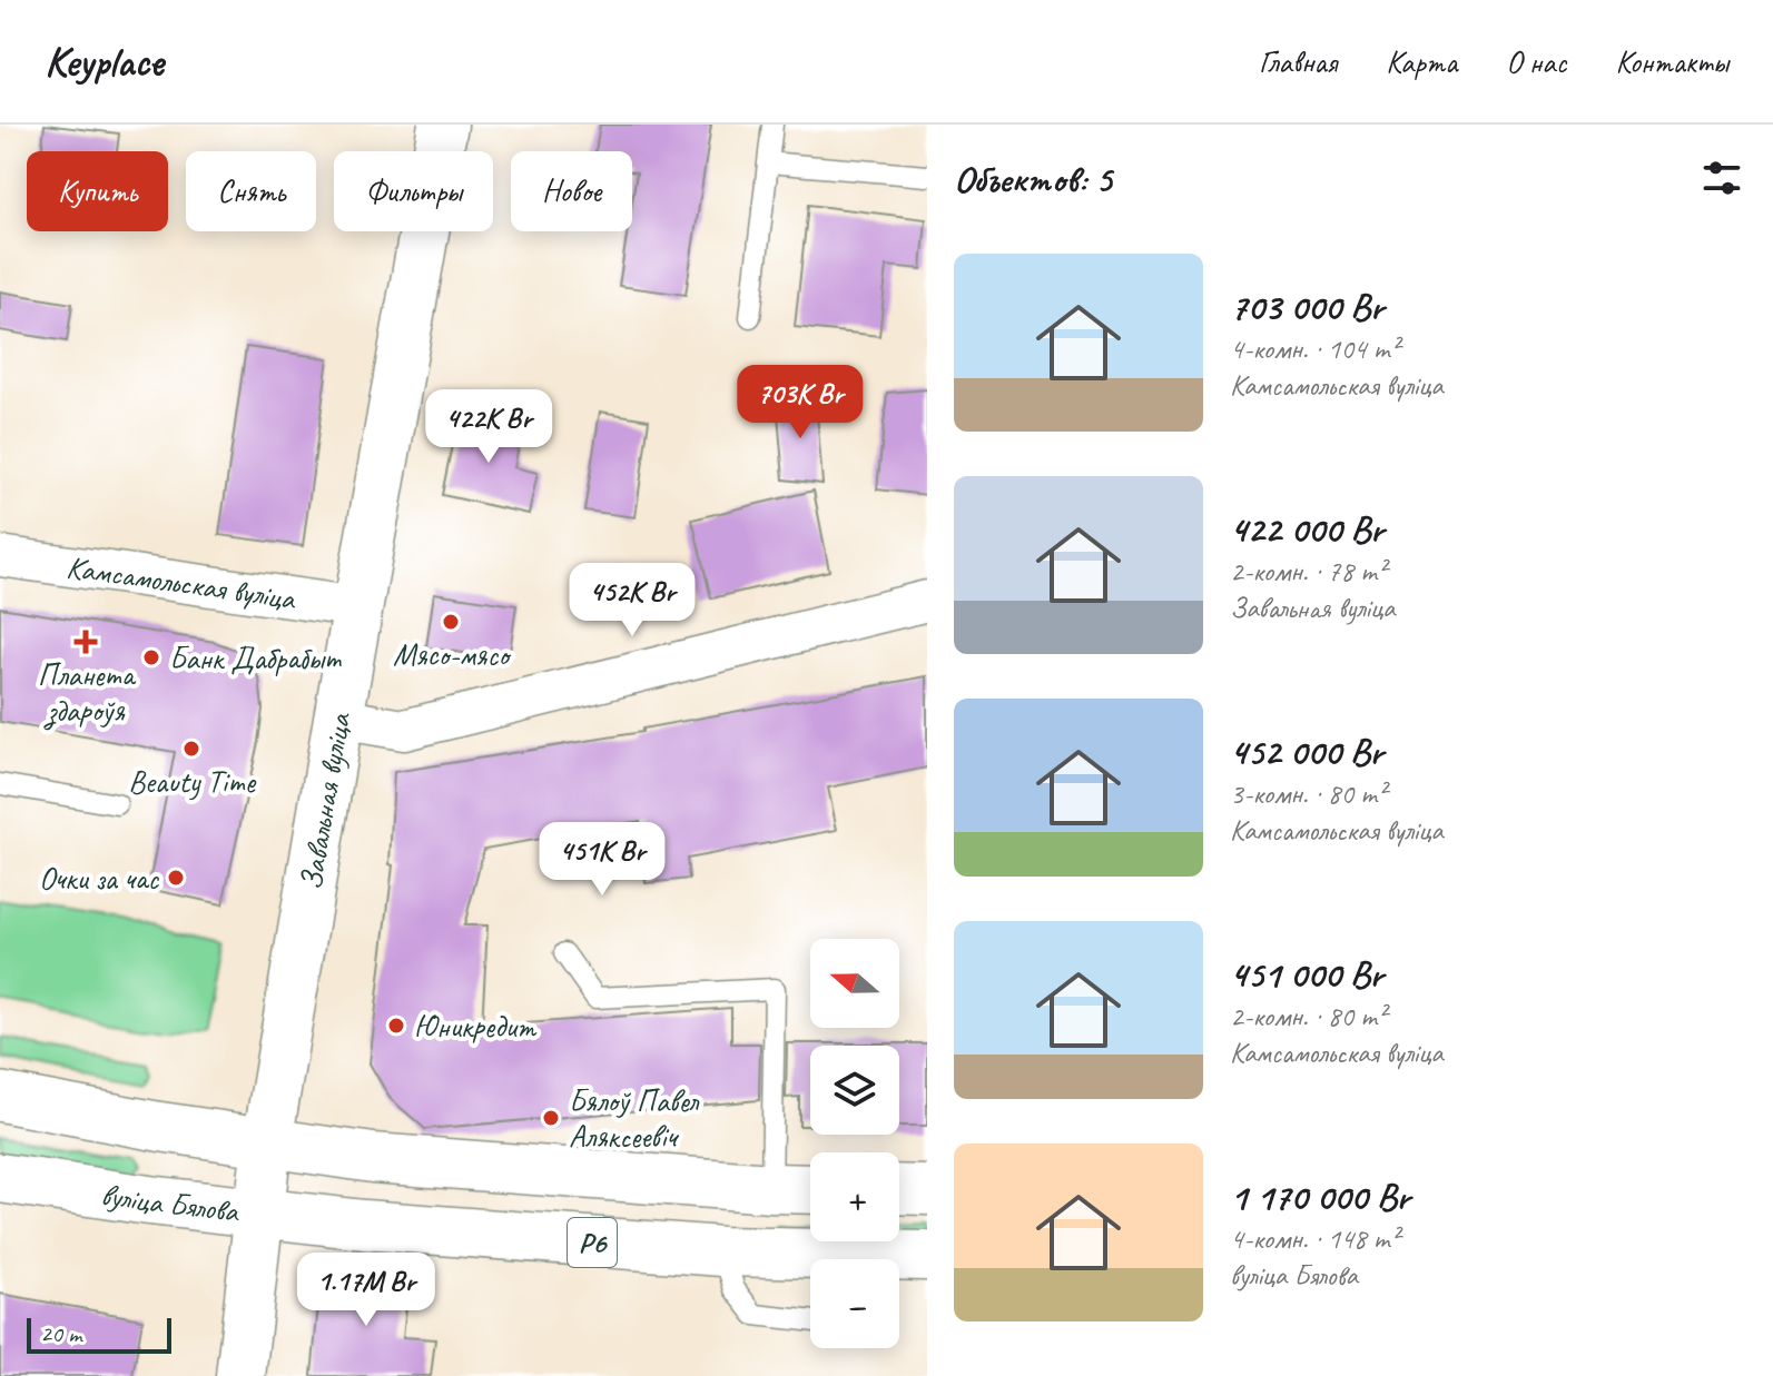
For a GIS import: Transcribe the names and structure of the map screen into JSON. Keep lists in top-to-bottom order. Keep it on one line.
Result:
{"streets":{"main road":["Завальная вуліца","вуліца Бялова","Р6"],"street":["Камсамольская вуліца"]},"crossings":[["Камсамольская вуліца","Завальная вуліца"],["Завальная вуліца","вуліца Бялова"],["Завальная вуліца","Р6"]],"places":{"other":["Мясо-мясо","Банк Дабрабыт","Beauty Time","Очки за час","Юникредит","Бялоў Павел Аляксеевіч"],"health":["Планета здароўя"]},"scale_bar":"20 m","north":"left","page":{"header":"Keyplace","nav":["Главная","Карта","О нас","Контакты"],"heading":"Объектов: 5","chip":["Купить","Снять","Фильтры","Новое"],"list":[{"name":"703 000 Br","note":"4-комн. · 104 m² · Камсамольская вуліца"},{"name":"422 000 Br","note":"2-комн. · 78 m² · Завальная вуліца"},{"name":"452 000 Br","note":"3-комн. · 80 m² · Камсамольская вуліца"},{"name":"451 000 Br","note":"2-комн. · 80 m² · Камсамольская вуліца"},{"name":"1 170 000 Br","note":"4-комн. · 148 m² · вуліца Бялова"}],"price":["703K Br","422K Br","452K Br","451K Br","1.17M Br"],"map_buttons":["+","−"],"scale":"20 m"}}
